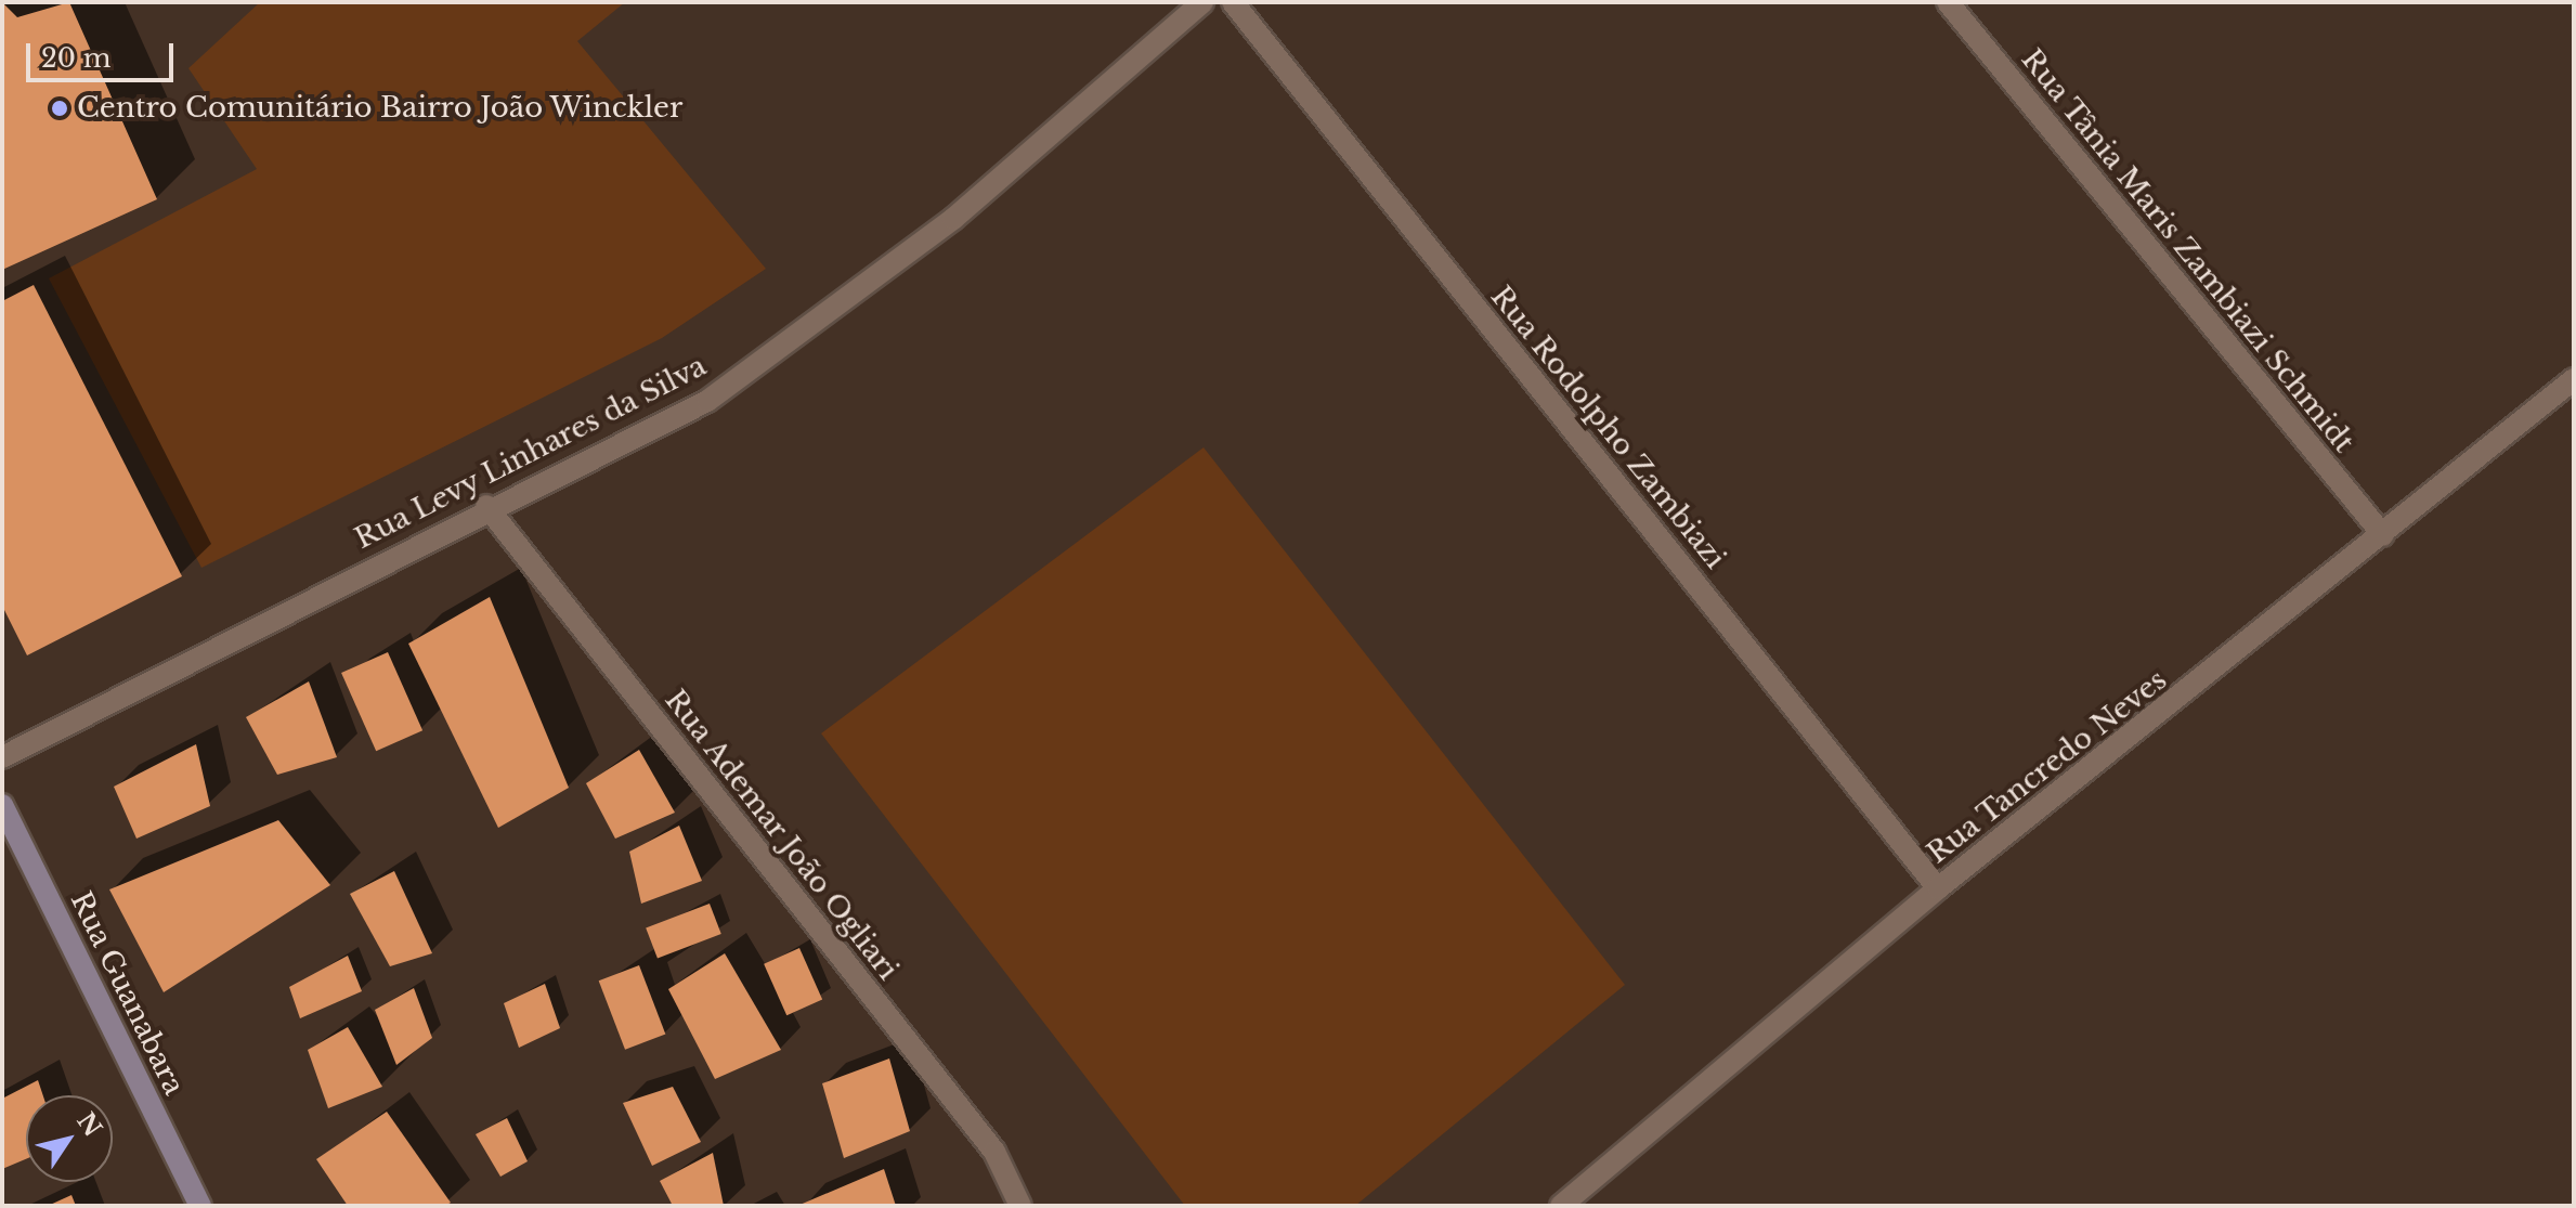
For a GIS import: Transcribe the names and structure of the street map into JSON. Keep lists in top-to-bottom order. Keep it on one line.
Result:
{"streets":{"street":["Rua Tânia Maris Zambiazi Schmidt","Rua Rodolpho Zambiazi","Rua Levy Linhares da Silva","Rua Tancredo Neves","Rua Ademar João Ogliari","Rua Guanabara"]},"crossings":[["Rua Tânia Maris Zambiazi Schmidt","Rua Tancredo Neves"],["Rua Rodolpho Zambiazi","Rua Tancredo Neves"],["Rua Levy Linhares da Silva","Rua Ademar João Ogliari"]],"places":["Centro Comunitário Bairro João Winckler"],"scale_bar":"20 m","north":"top right"}
